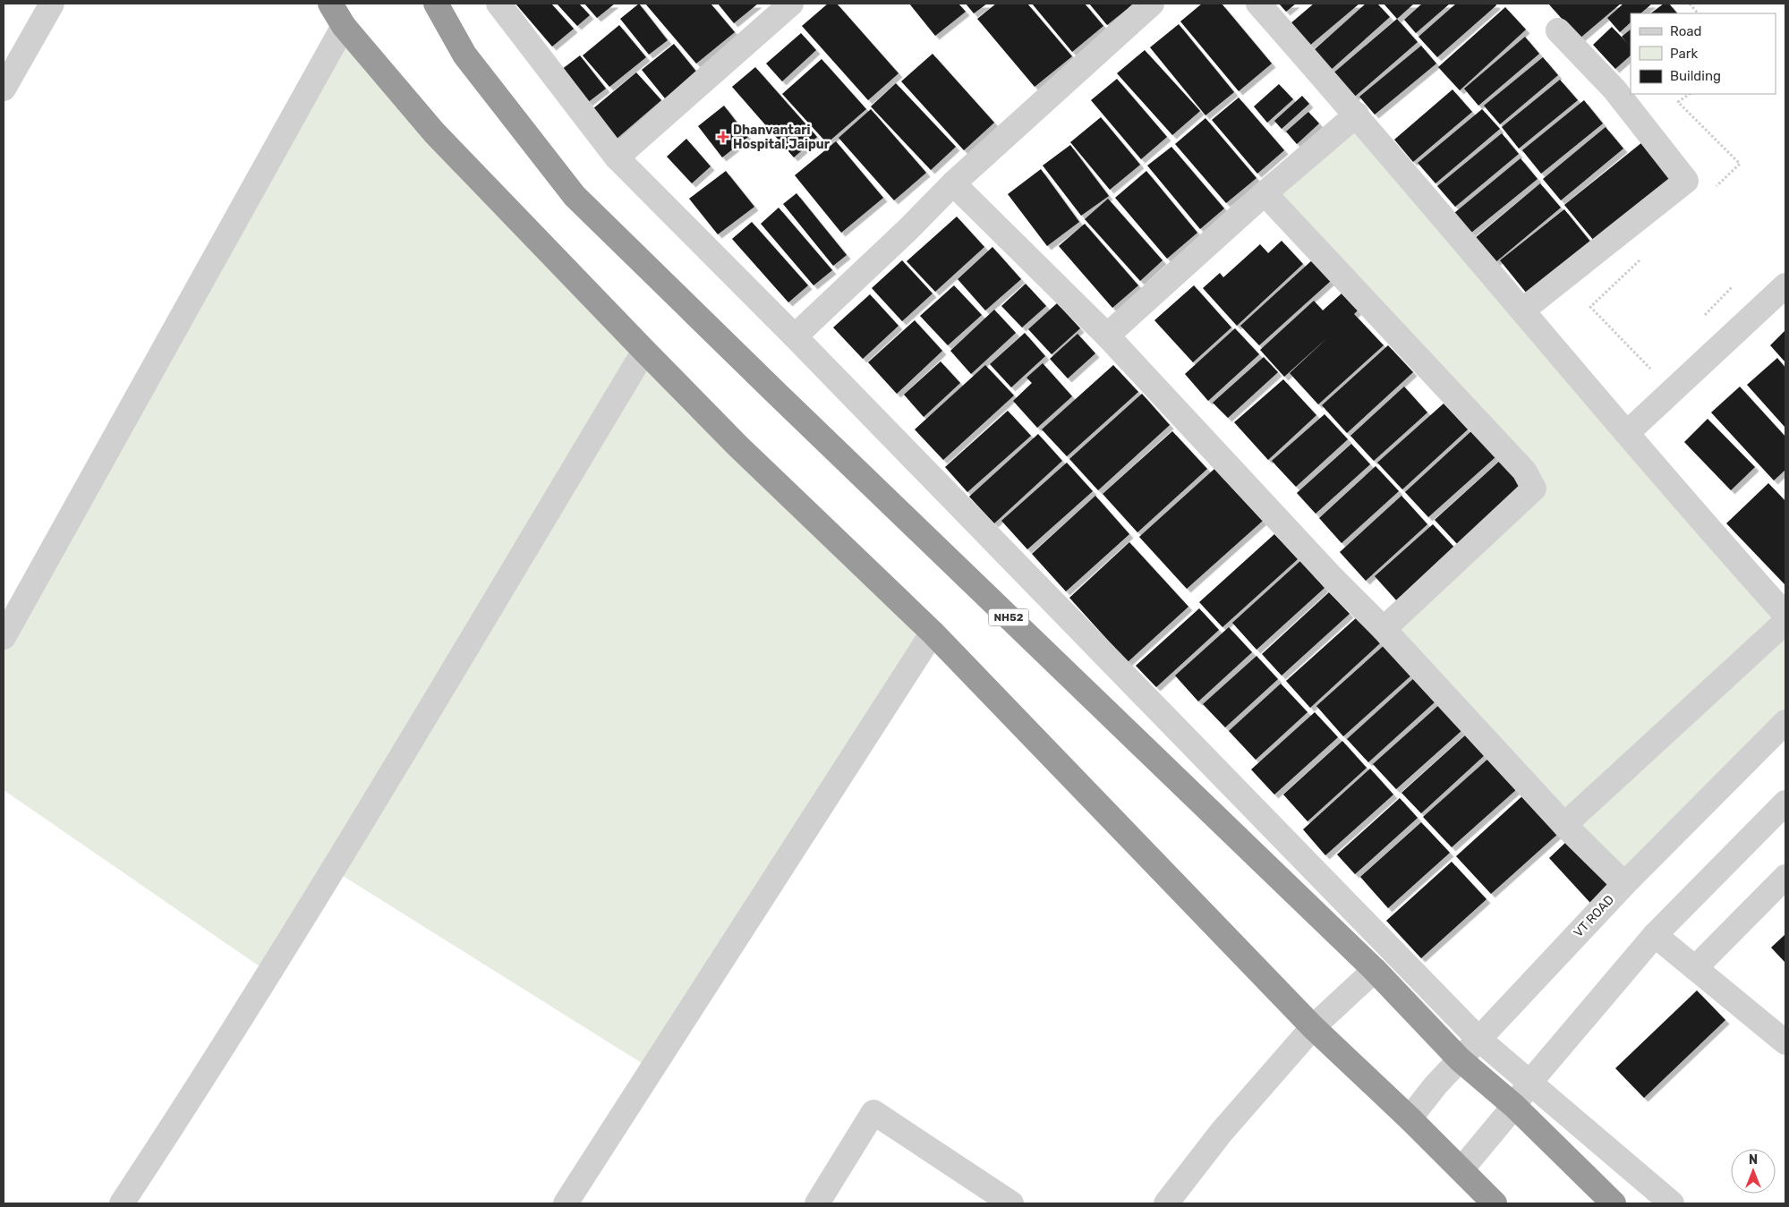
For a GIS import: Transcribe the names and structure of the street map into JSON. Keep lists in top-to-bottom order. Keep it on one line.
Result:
{"streets":{"highway":["NH52"],"street":["VT ROAD"]},"crossings":[["NH52","VT ROAD"]],"places":{"health":["Dhanvantari Hospital,Jaipur"]},"legend":["Road","Park","Building"],"north":"top"}
